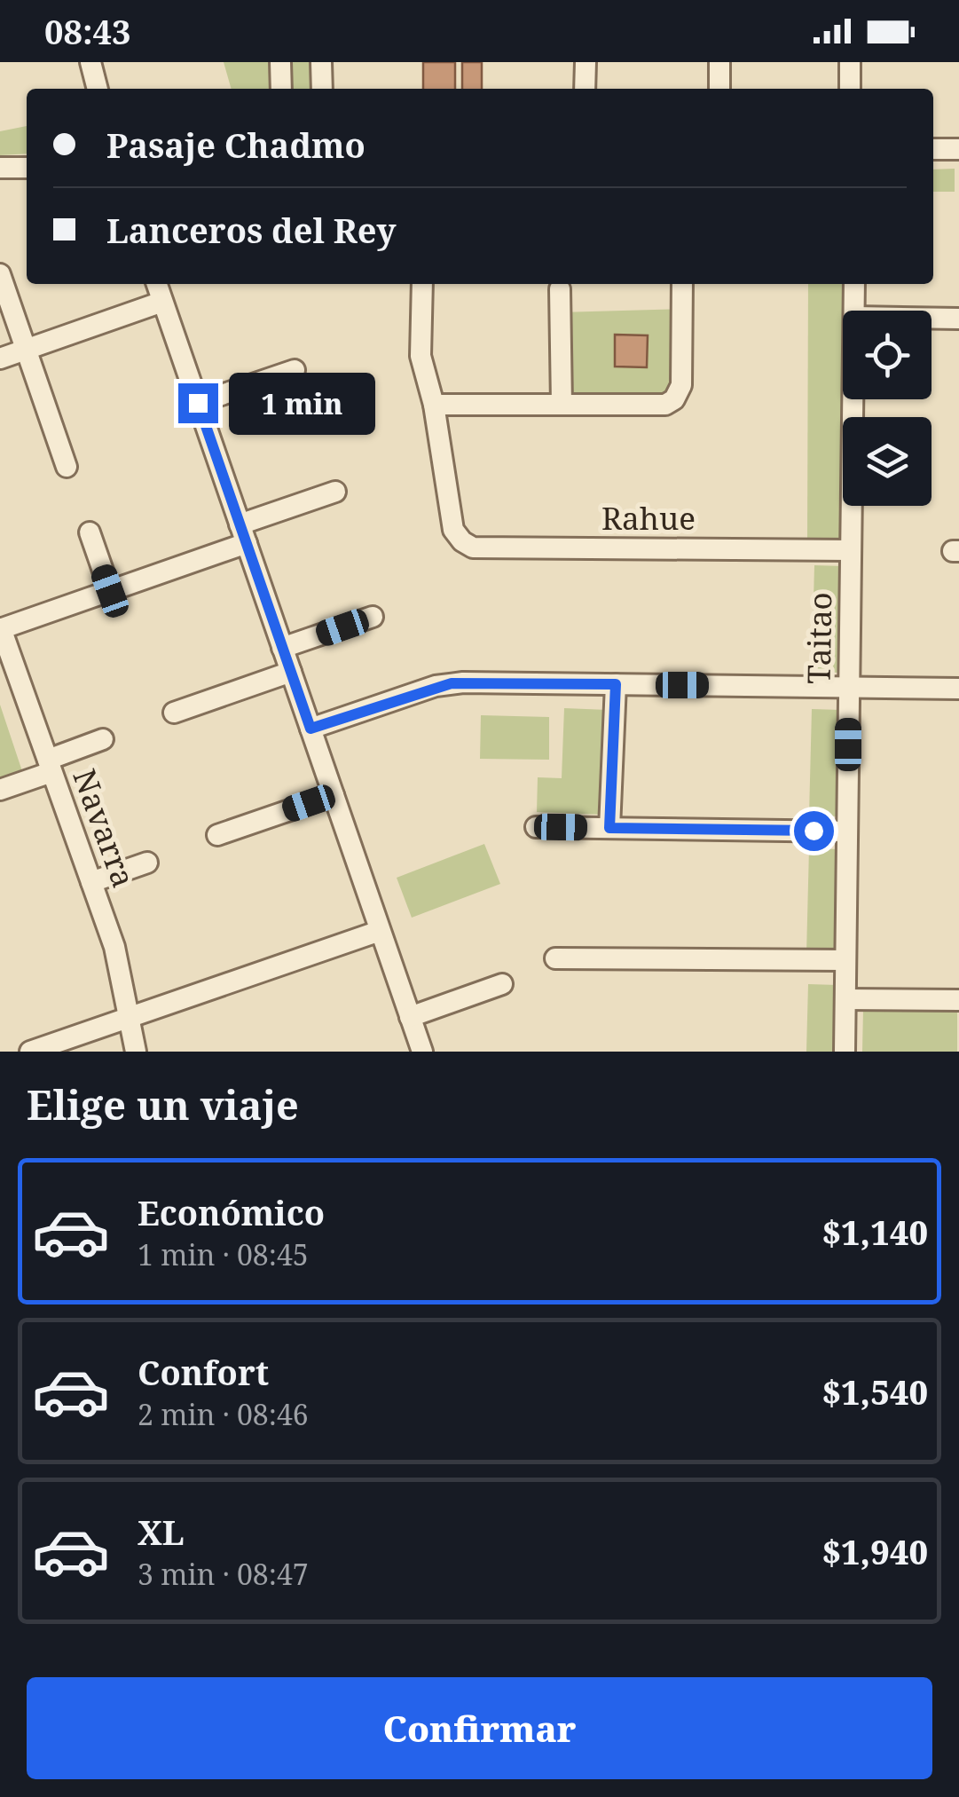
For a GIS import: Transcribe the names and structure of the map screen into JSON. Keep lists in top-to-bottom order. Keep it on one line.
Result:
{"streets":{"street":["Rahue","Taitao","Navarra"]},"crossings":[["Rahue","Taitao"]],"page":{"status":"08:43","banner":["Pasaje Chadmo","Lanceros del Rey"],"bubble":"1 min","heading":"Elige un viaje","list":[{"name":"Económico","note":"1 min · 08:45","value":"$1,140"},{"name":"Confort","note":"2 min · 08:46","value":"$1,540"},{"name":"XL","note":"3 min · 08:47","value":"$1,940"}],"buttons":"Confirmar"}}
